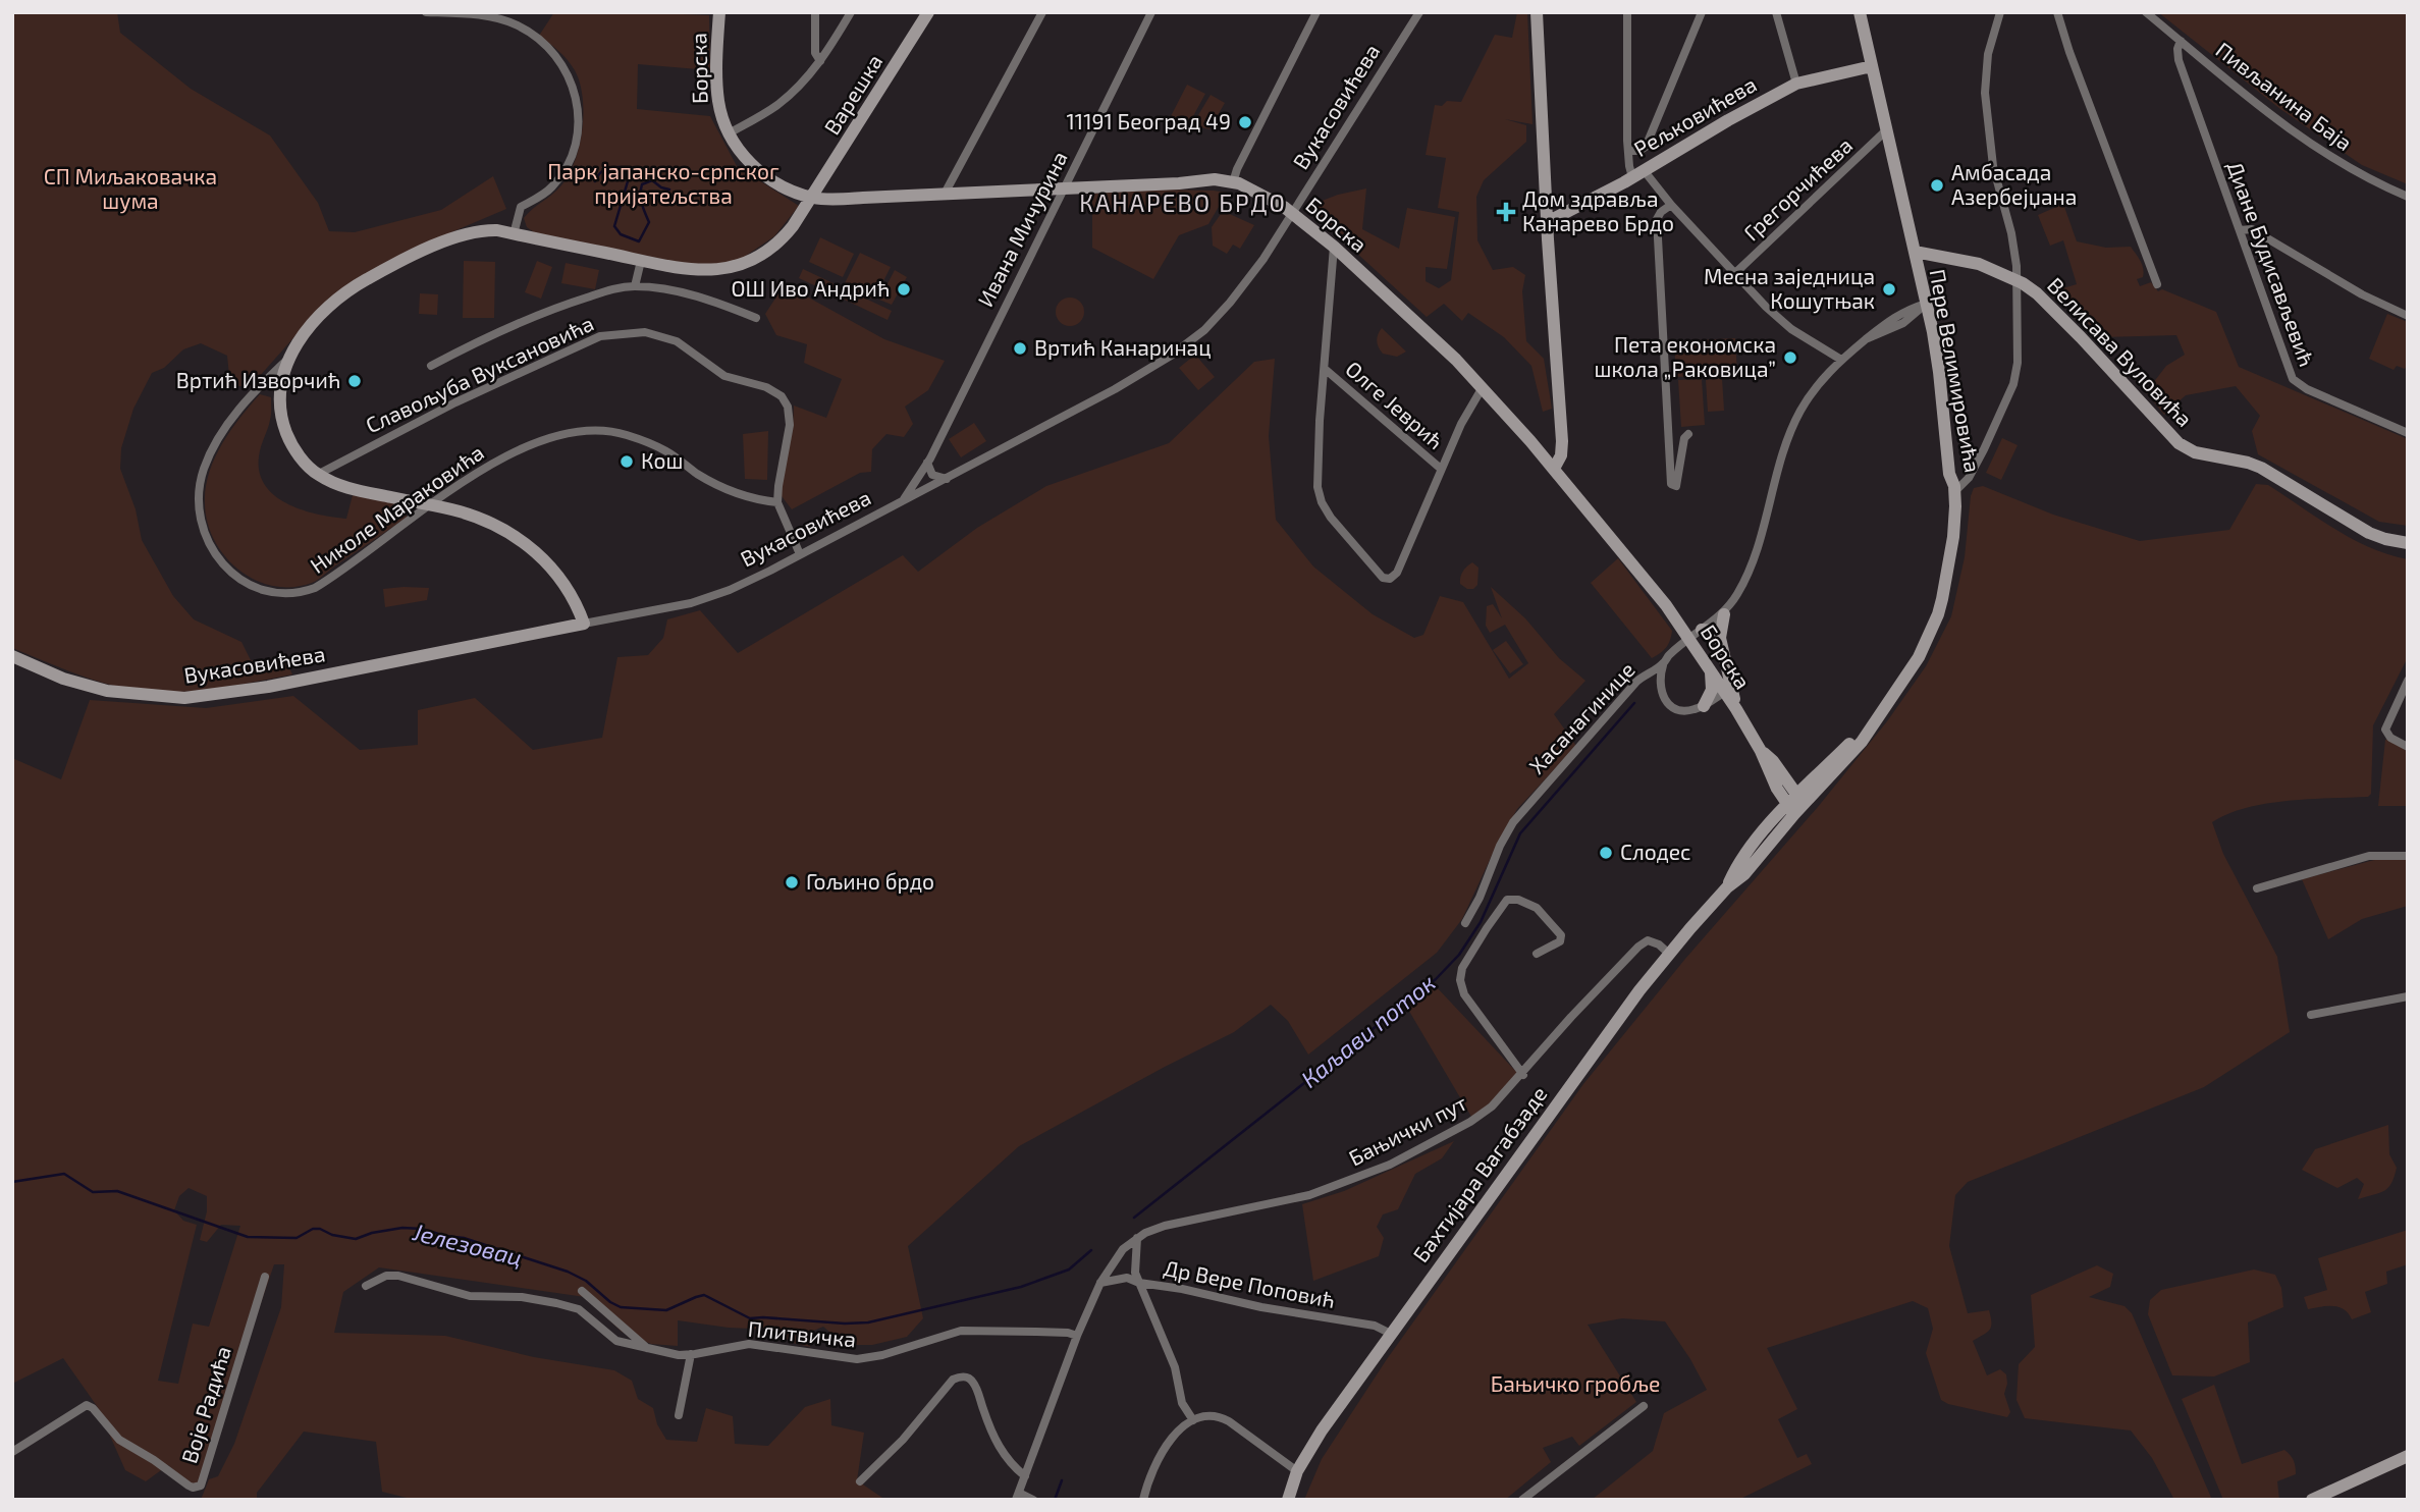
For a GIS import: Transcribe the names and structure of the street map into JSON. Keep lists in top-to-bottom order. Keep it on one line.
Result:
{"streets":{"main road":["Борска","Варешка","Вукасовићева","Рељковићева","Велисава Вуловића","Пере Велимировића","Бахтијара Вагабзаде"],"street":["Пивљанина Баја","Грегорчићева","Ивана Мичурина","Диане Будисављевић","Славољуба Вуксановића","Олге Јеврић","Николе Мараковића","Хасанагинице","Бањички пут","Др Вере Поповић","Плитвичка","Воје Радића"]},"crossings":[["Борска","Варешка"],["Борска","Вукасовићева"],["Борска","Ивана Мичурина"],["Борска","Пере Велимировића"],["Борска","Бахтијара Вагабзаде"],["Варешка","Николе Мараковића"],["Пивљанина Баја","Диане Будисављевић"],["Вукасовићева","Ивана Мичурина"],["Рељковићева","Пере Велимировића"],["Грегорчићева","Пере Велимировића"],["Велисава Вуловића","Пере Велимировића"],["Пере Велимировића","Хасанагинице"],["Пере Велимировића","Бахтијара Вагабзаде"],["Славољуба Вуксановића","Николе Мараковића"],["Бањички пут","Бахтијара Вагабзаде"],["Бахтијара Вагабзаде","Др Вере Поповић"]],"districts":["КАНАРЕВО БРДО"],"water":["Каљави поток","Јелезовац"],"parks":["Парк јапанско-српског пријатељства","СП Миљаковачка шума","Бањичко гробље"],"places":{"other":["11191 Београд 49","Амбасада Азербејџана","ОШ Иво Андрић","Месна заједница Кошутњак","Вртић Канаринац","Пета економска школа „Раковица”","Вртић Изворчић","Кош","Слодес","Гољино брдо"],"health":["Дом здравља Канарево Брдо"]}}
